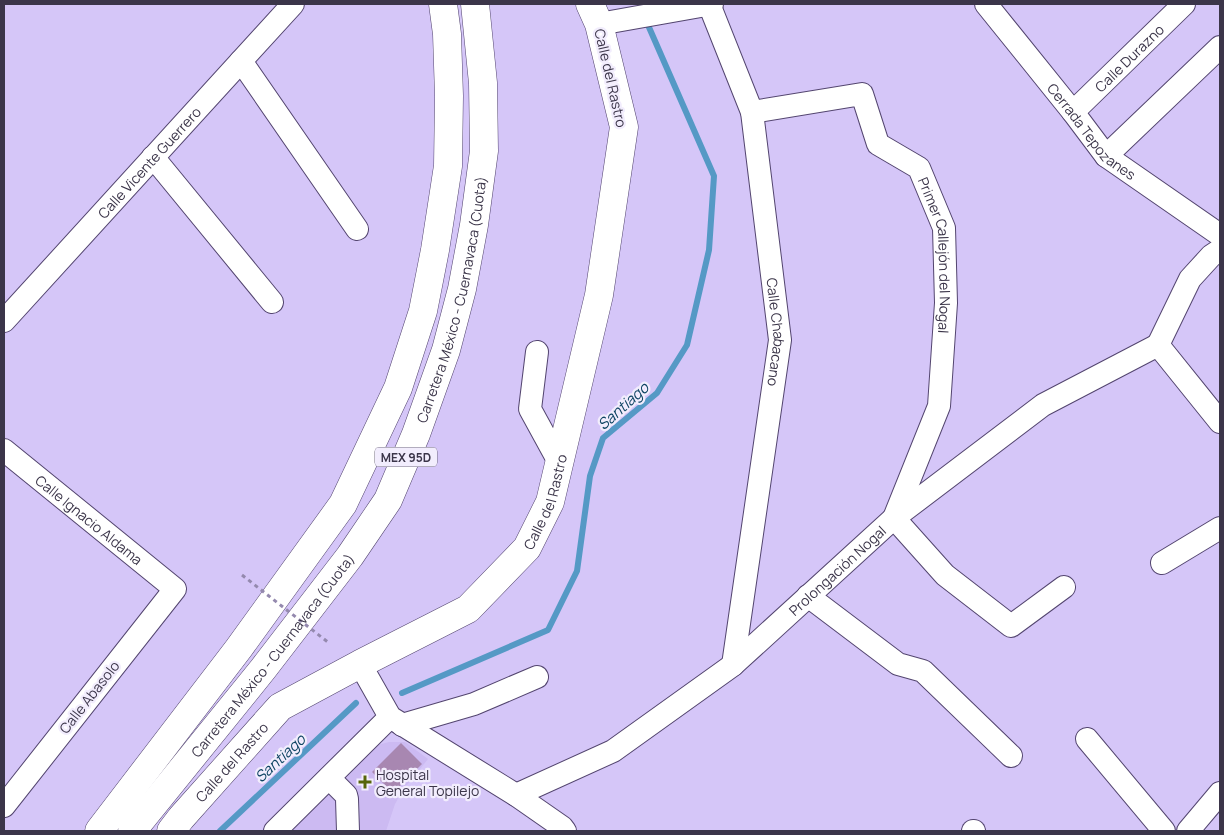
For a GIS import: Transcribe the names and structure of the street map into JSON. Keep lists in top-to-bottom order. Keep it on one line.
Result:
{"streets":{"main road":["Calle del Rastro","Carretera México - Cuernavaca (Cuota)","MEX 95D"],"street":["Calle Durazno","Cerrada Tepozanes","Calle Vicente Guerrero","Primer Callejón del Nogal","Calle Chabacano","Calle Ignacio Aldama","Prolongación Nogal","Calle Abasolo"]},"crossings":[["Calle Durazno","Cerrada Tepozanes"],["Primer Callejón del Nogal","Calle Chabacano"],["Primer Callejón del Nogal","Prolongación Nogal"],["Calle Chabacano","Prolongación Nogal"],["Calle Ignacio Aldama","Calle Abasolo"]],"water":["Santiago"],"places":{"health":["Hospital General Topilejo"]}}
